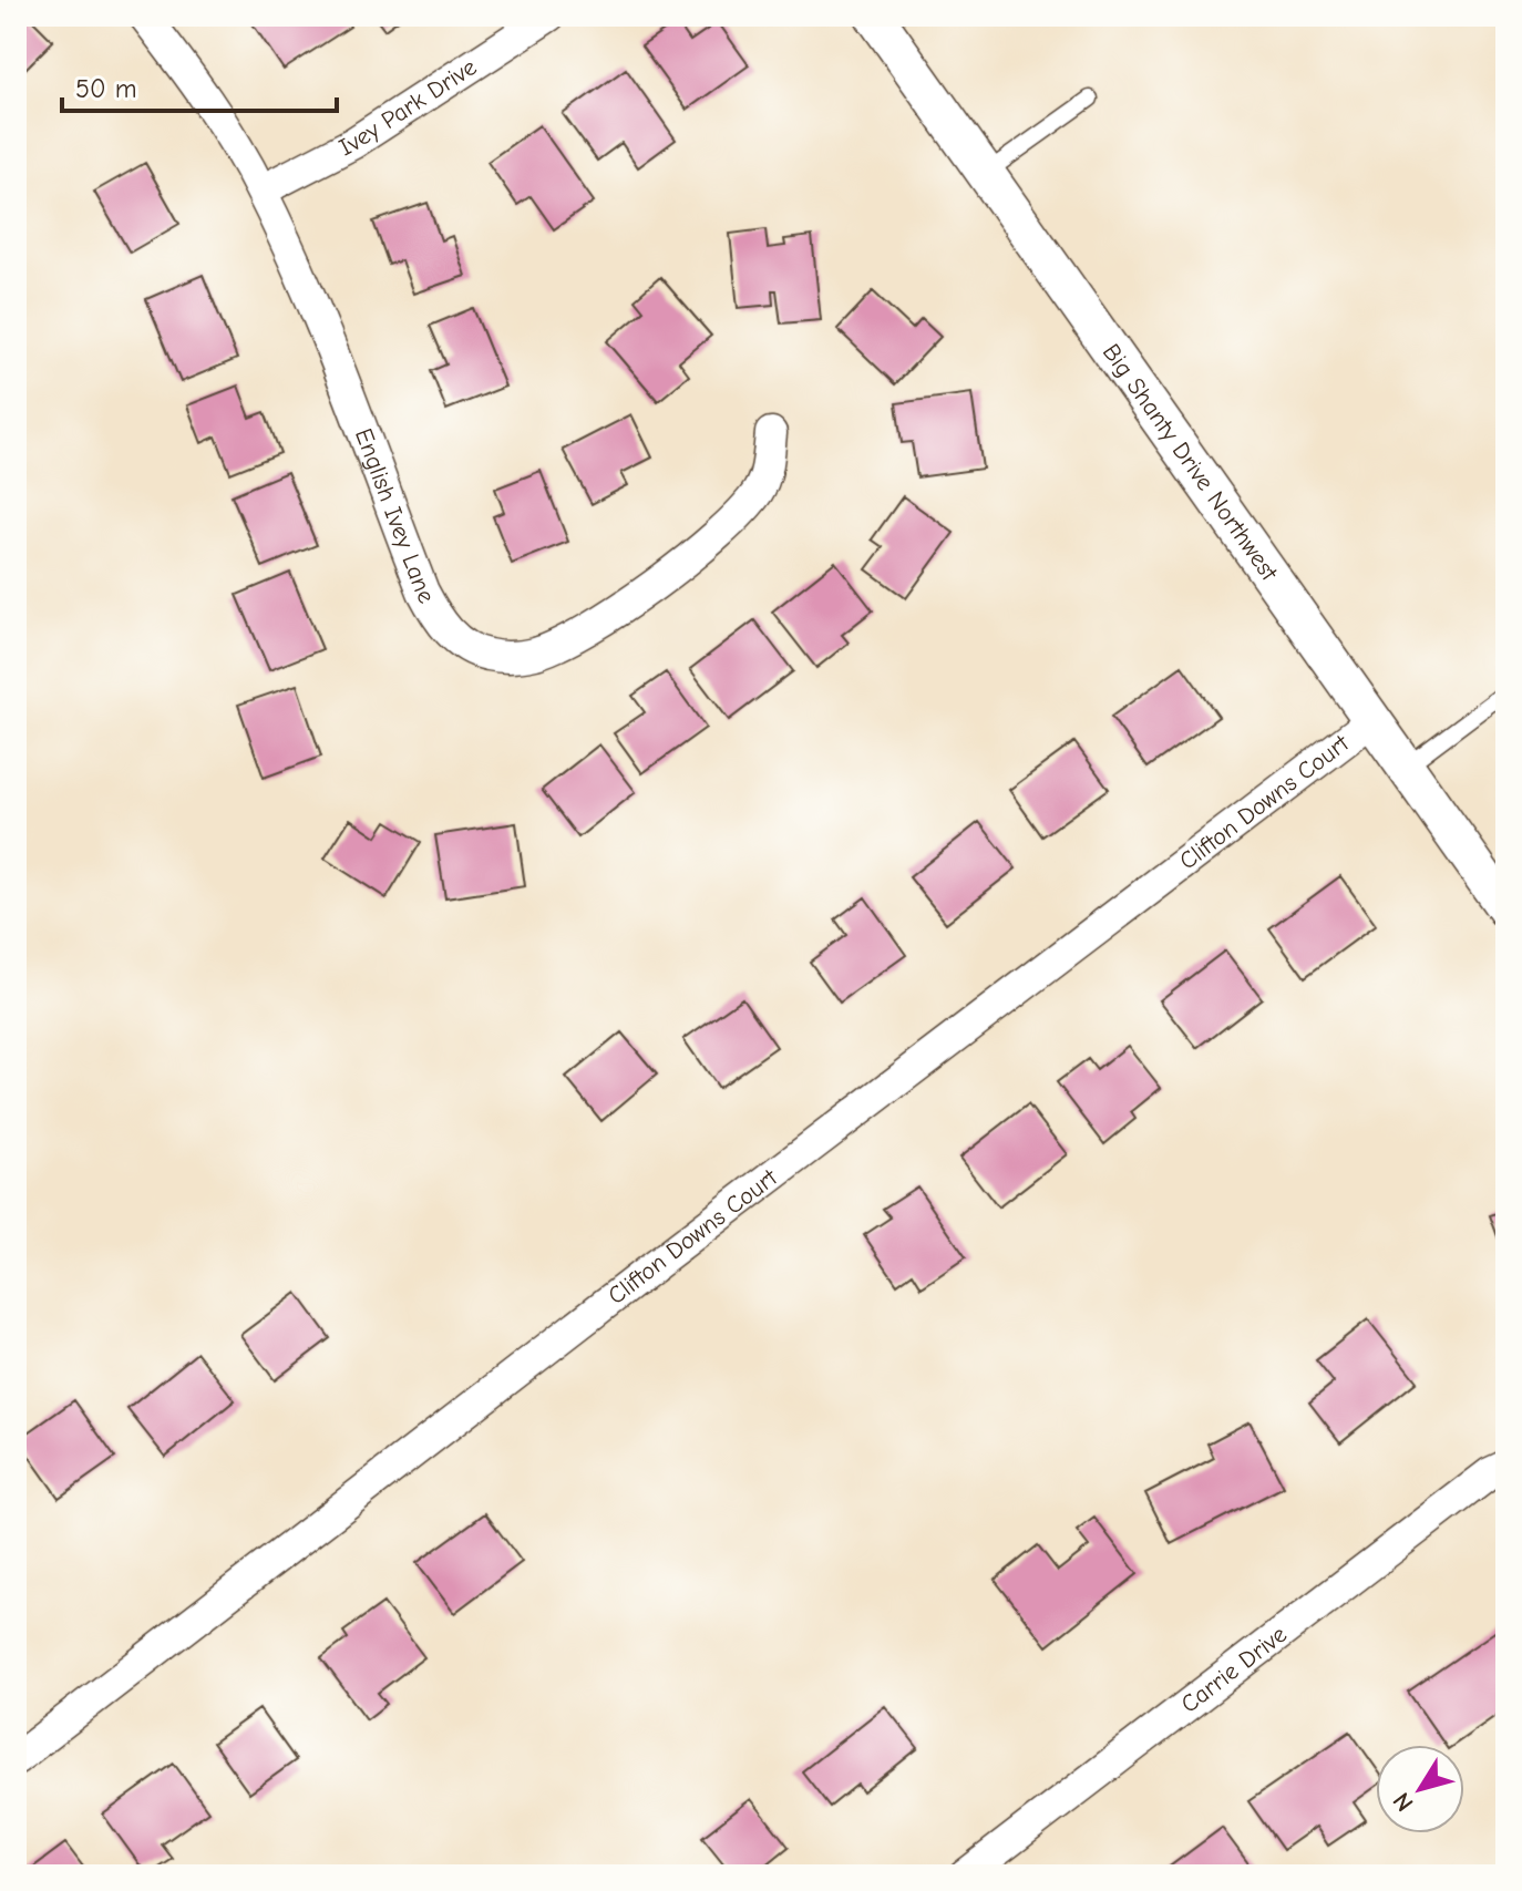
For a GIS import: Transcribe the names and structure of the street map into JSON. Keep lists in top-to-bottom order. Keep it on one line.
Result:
{"streets":{"street":["Ivey Park Drive","Big Shanty Drive Northwest","English Ivey Lane","Clifton Downs Court","Carrie Drive"]},"crossings":[["Ivey Park Drive","English Ivey Lane"],["Big Shanty Drive Northwest","Clifton Downs Court"]],"scale_bar":"50 m","north":"bottom left"}
